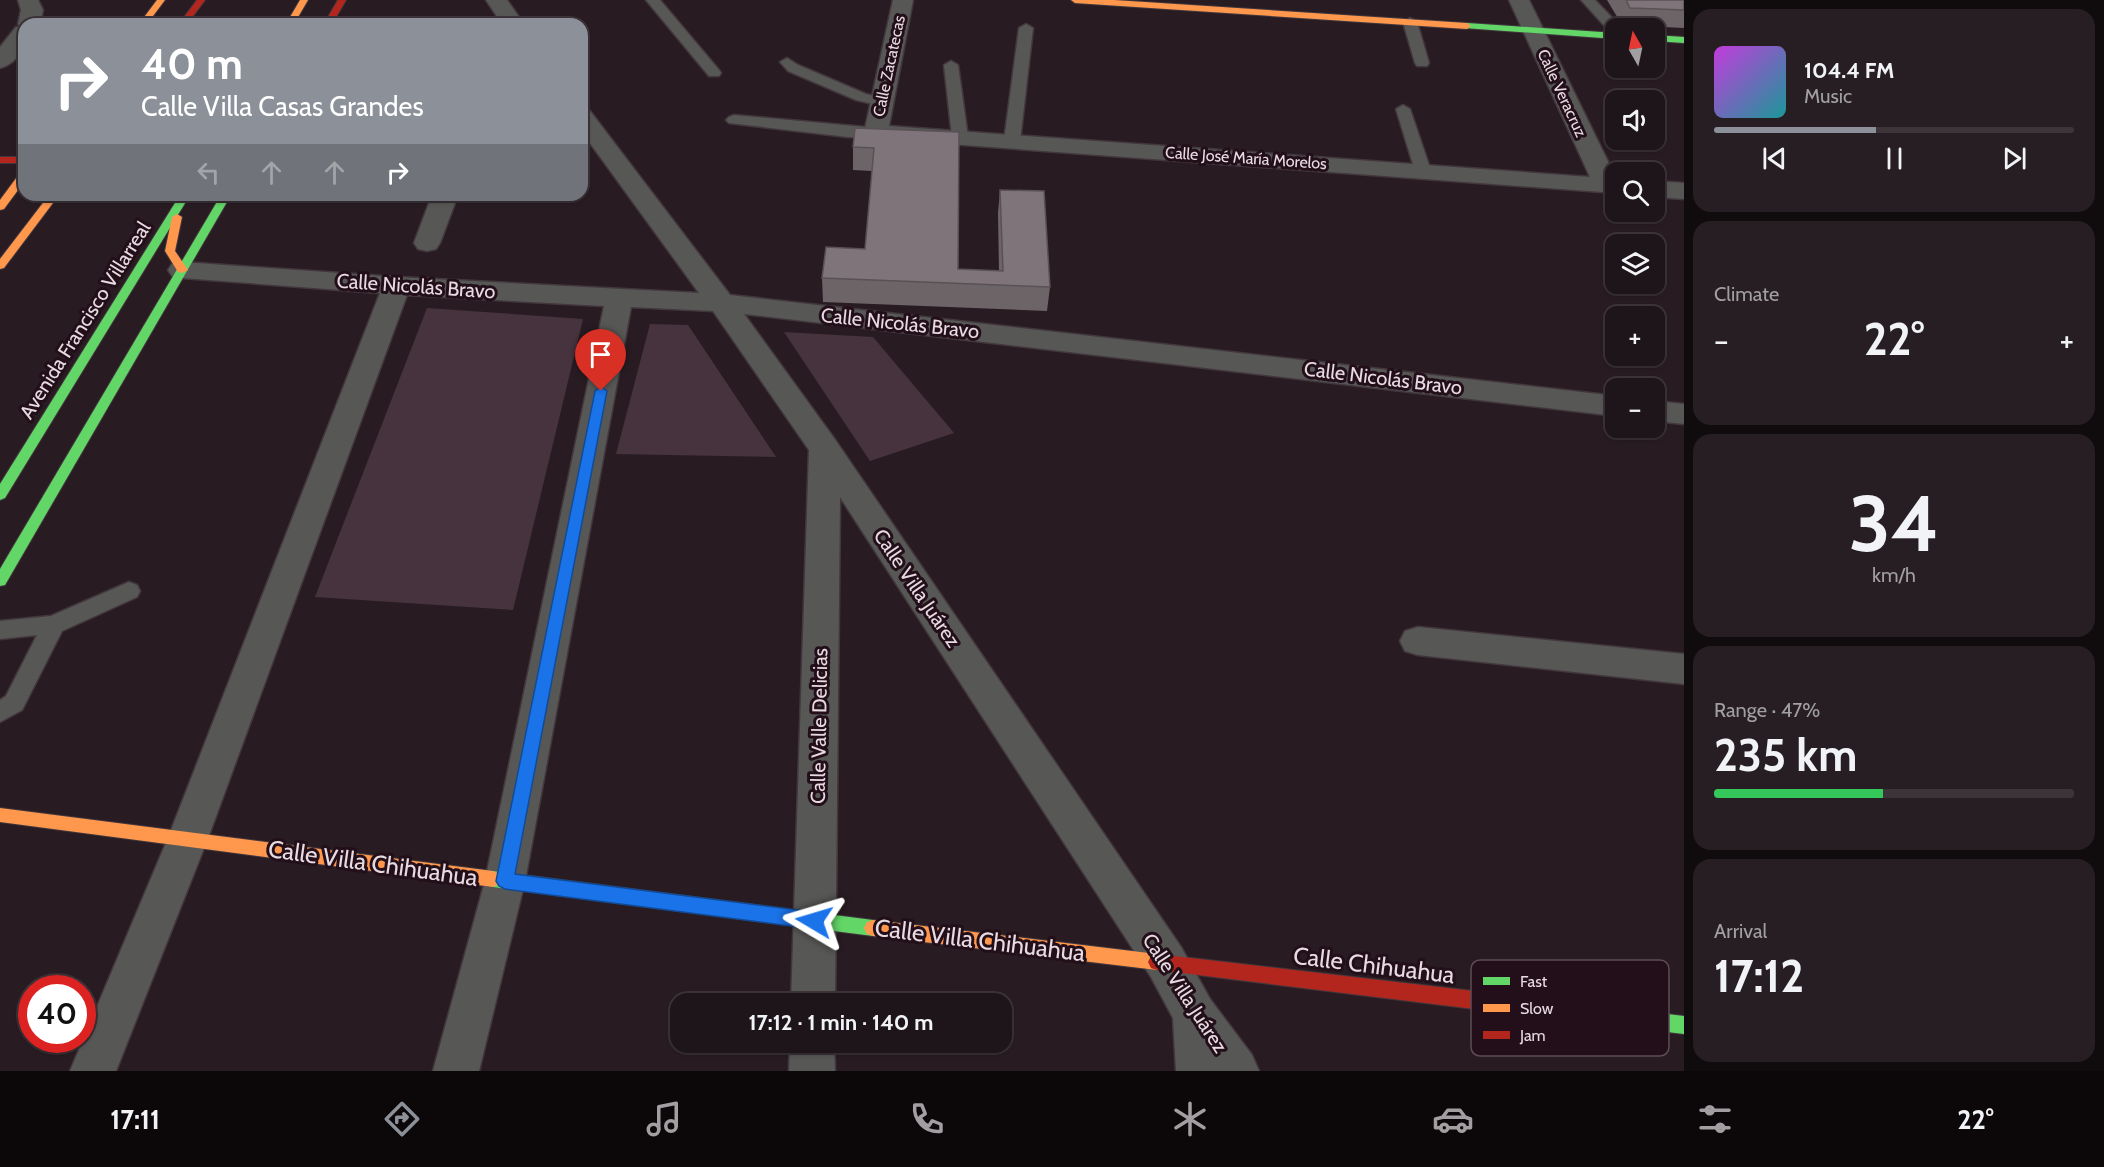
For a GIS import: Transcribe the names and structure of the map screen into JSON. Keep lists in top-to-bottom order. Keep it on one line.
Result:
{"streets":{"main road":["Avenida Francisco Villarreal","Calle Villa Chihuahua","Calle Chihuahua"],"street":["Calle Zacatecas","Calle Veracruz","Calle José María Morelos","Calle Nicolás Bravo","Calle Villa Juárez","Calle Valle Delicias"]},"crossings":[["Calle Zacatecas","Calle José María Morelos"],["Calle Nicolás Bravo","Calle Villa Juárez"],["Calle Villa Juárez","Calle Valle Delicias"],["Calle Villa Juárez","Calle Villa Chihuahua"],["Calle Villa Juárez","Calle Chihuahua"],["Calle Valle Delicias","Calle Villa Chihuahua"],["Calle Villa Chihuahua","Calle Chihuahua"]],"legend":["Fast","Slow","Jam"],"north":"top","page":{"map_buttons":["+","−"],"turn":["40 m","Calle Villa Casas Grandes"],"song":["104.4 FM","Music"],"tile":["Climate",["34","km/h"],["Range · 47%","235 km"],["Arrival","17:12"]],"heat":["−","22°","+"],"limit":"40","trip":"17:12 · 1 min · 140 m","tabs":["17:11","22°"]}}
